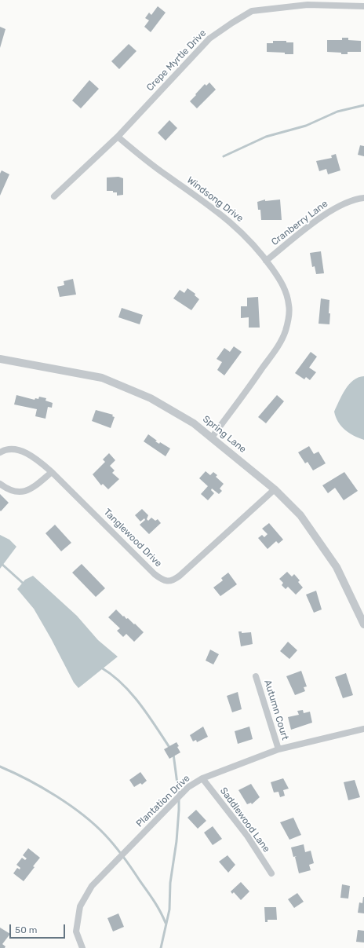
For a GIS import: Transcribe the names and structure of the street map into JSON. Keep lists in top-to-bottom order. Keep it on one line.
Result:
{"streets":{"street":["Crepe Myrtle Drive","Windsong Drive","Cranberry Lane","Spring Lane","Tanglewood Drive","Autumn Court","Plantation Drive","Saddlewood Lane"]},"crossings":[["Crepe Myrtle Drive","Windsong Drive"],["Windsong Drive","Cranberry Lane"],["Windsong Drive","Spring Lane"],["Spring Lane","Tanglewood Drive"],["Autumn Court","Plantation Drive"],["Plantation Drive","Saddlewood Lane"]],"scale_bar":"50 m"}
